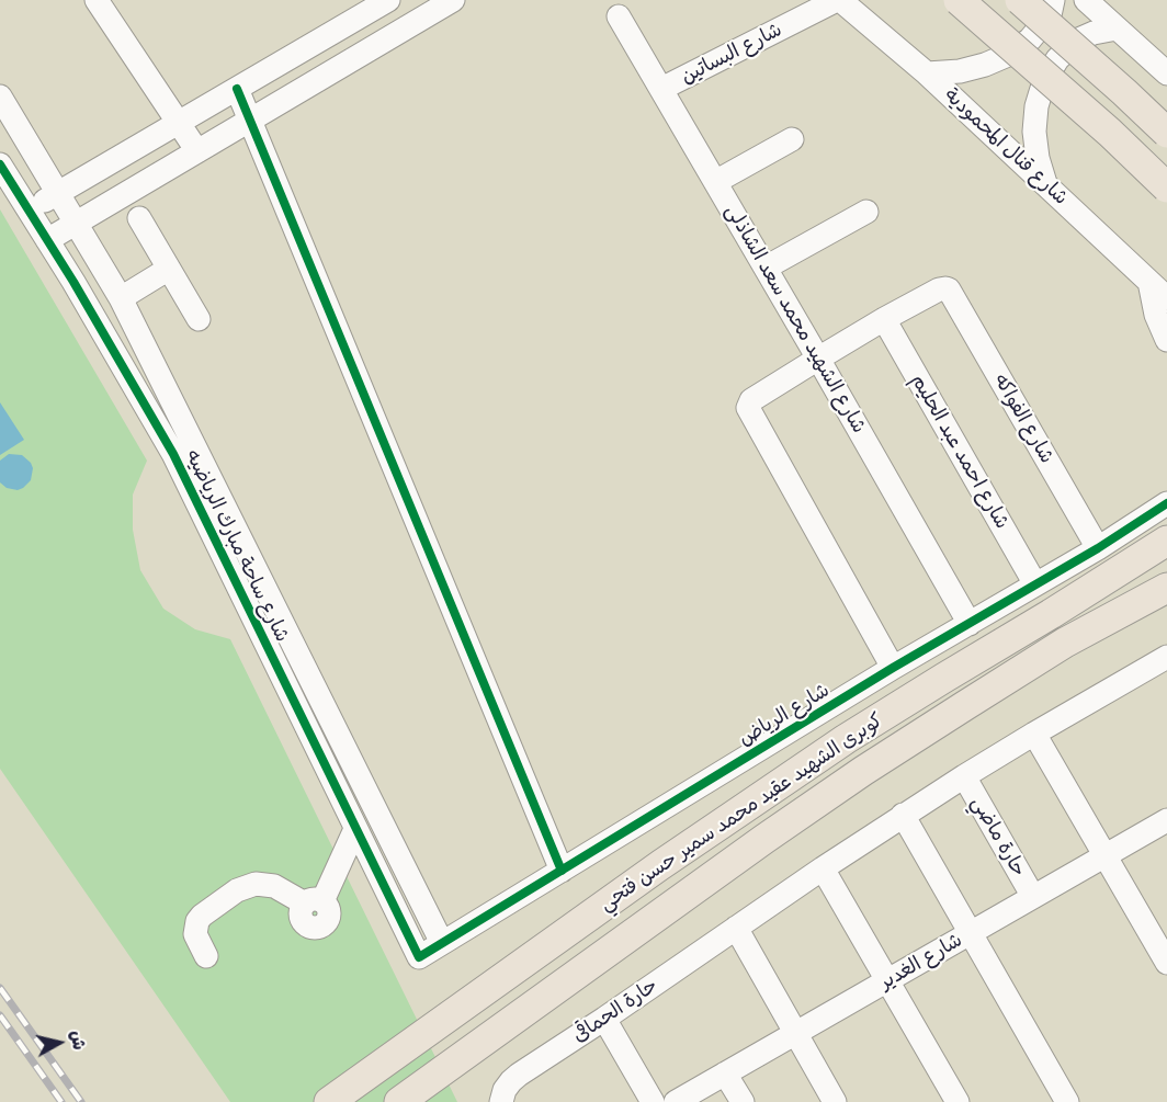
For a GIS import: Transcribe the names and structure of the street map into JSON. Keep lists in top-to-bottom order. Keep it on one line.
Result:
{"streets":{"main road":["كوبرى الشهيد عقيد محمد سمير حسن فتحي"],"street":["شارع البساتين","شارع قنال المحمودية","شارع الشهيد محمد سعد الشاذلى","شارع الفواكه","شارع احمد عبد الحليم","شارع ساحة مبارك الرياضيه","شارع الرياض","حارة ماضي","شارع الغدير","حارة الحماقى"]},"crossings":[["شارع البساتين","شارع قنال المحمودية"],["شارع البساتين","شارع الشهيد محمد سعد الشاذلى"],["شارع الشهيد محمد سعد الشاذلى","شارع الرياض"],["شارع الفواكه","شارع احمد عبد الحليم"],["شارع الفواكه","شارع الرياض"],["شارع احمد عبد الحليم","شارع الرياض"],["شارع ساحة مبارك الرياضيه","شارع الرياض"],["حارة ماضي","شارع الغدير"],["حارة ماضي","حارة الحماقى"]],"north":"right"}
